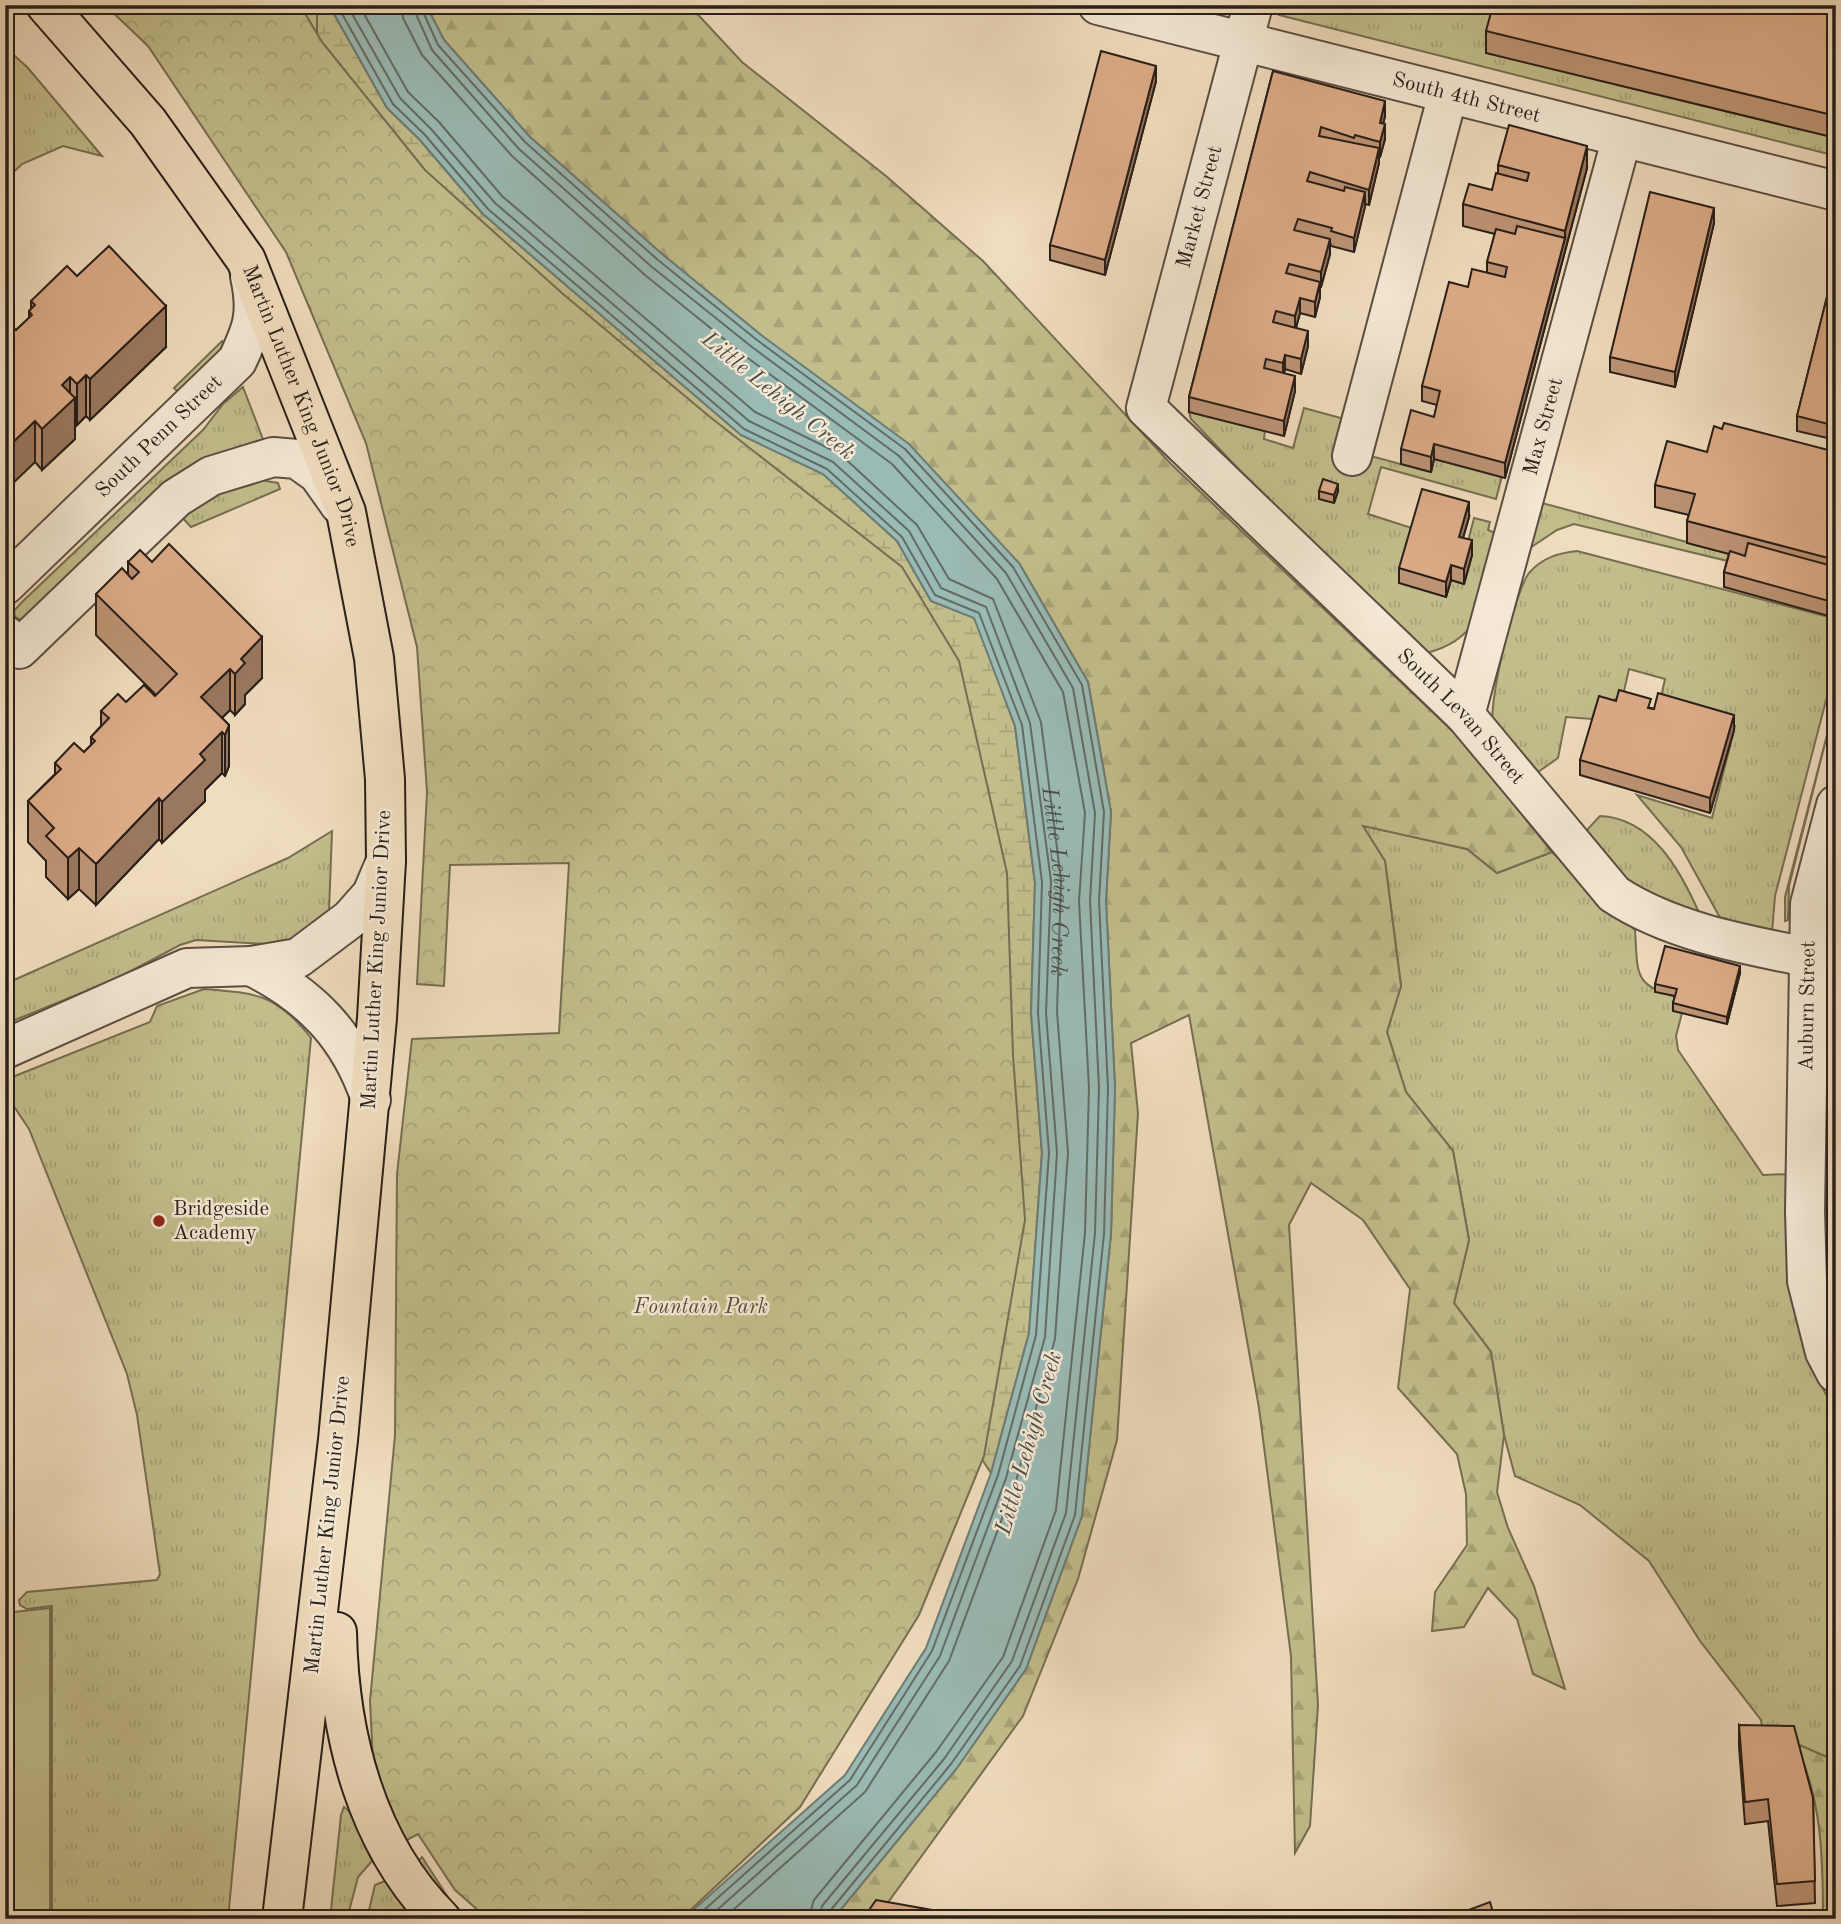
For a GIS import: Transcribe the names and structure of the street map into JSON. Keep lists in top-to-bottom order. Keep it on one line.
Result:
{"streets":{"main road":["Martin Luther King Junior Drive"],"street":["South 4th Street","Market Street","Max Street","South Penn Street","South Levan Street","Auburn Street"]},"crossings":[["South 4th Street","Market Street"],["South 4th Street","Max Street"],["Market Street","South Levan Street"],["Martin Luther King Junior Drive","South Penn Street"],["Max Street","South Levan Street"],["South Levan Street","Auburn Street"]],"water":["Little Lehigh Creek"],"parks":["Fountain Park"],"places":["Bridgeside Academy"]}
